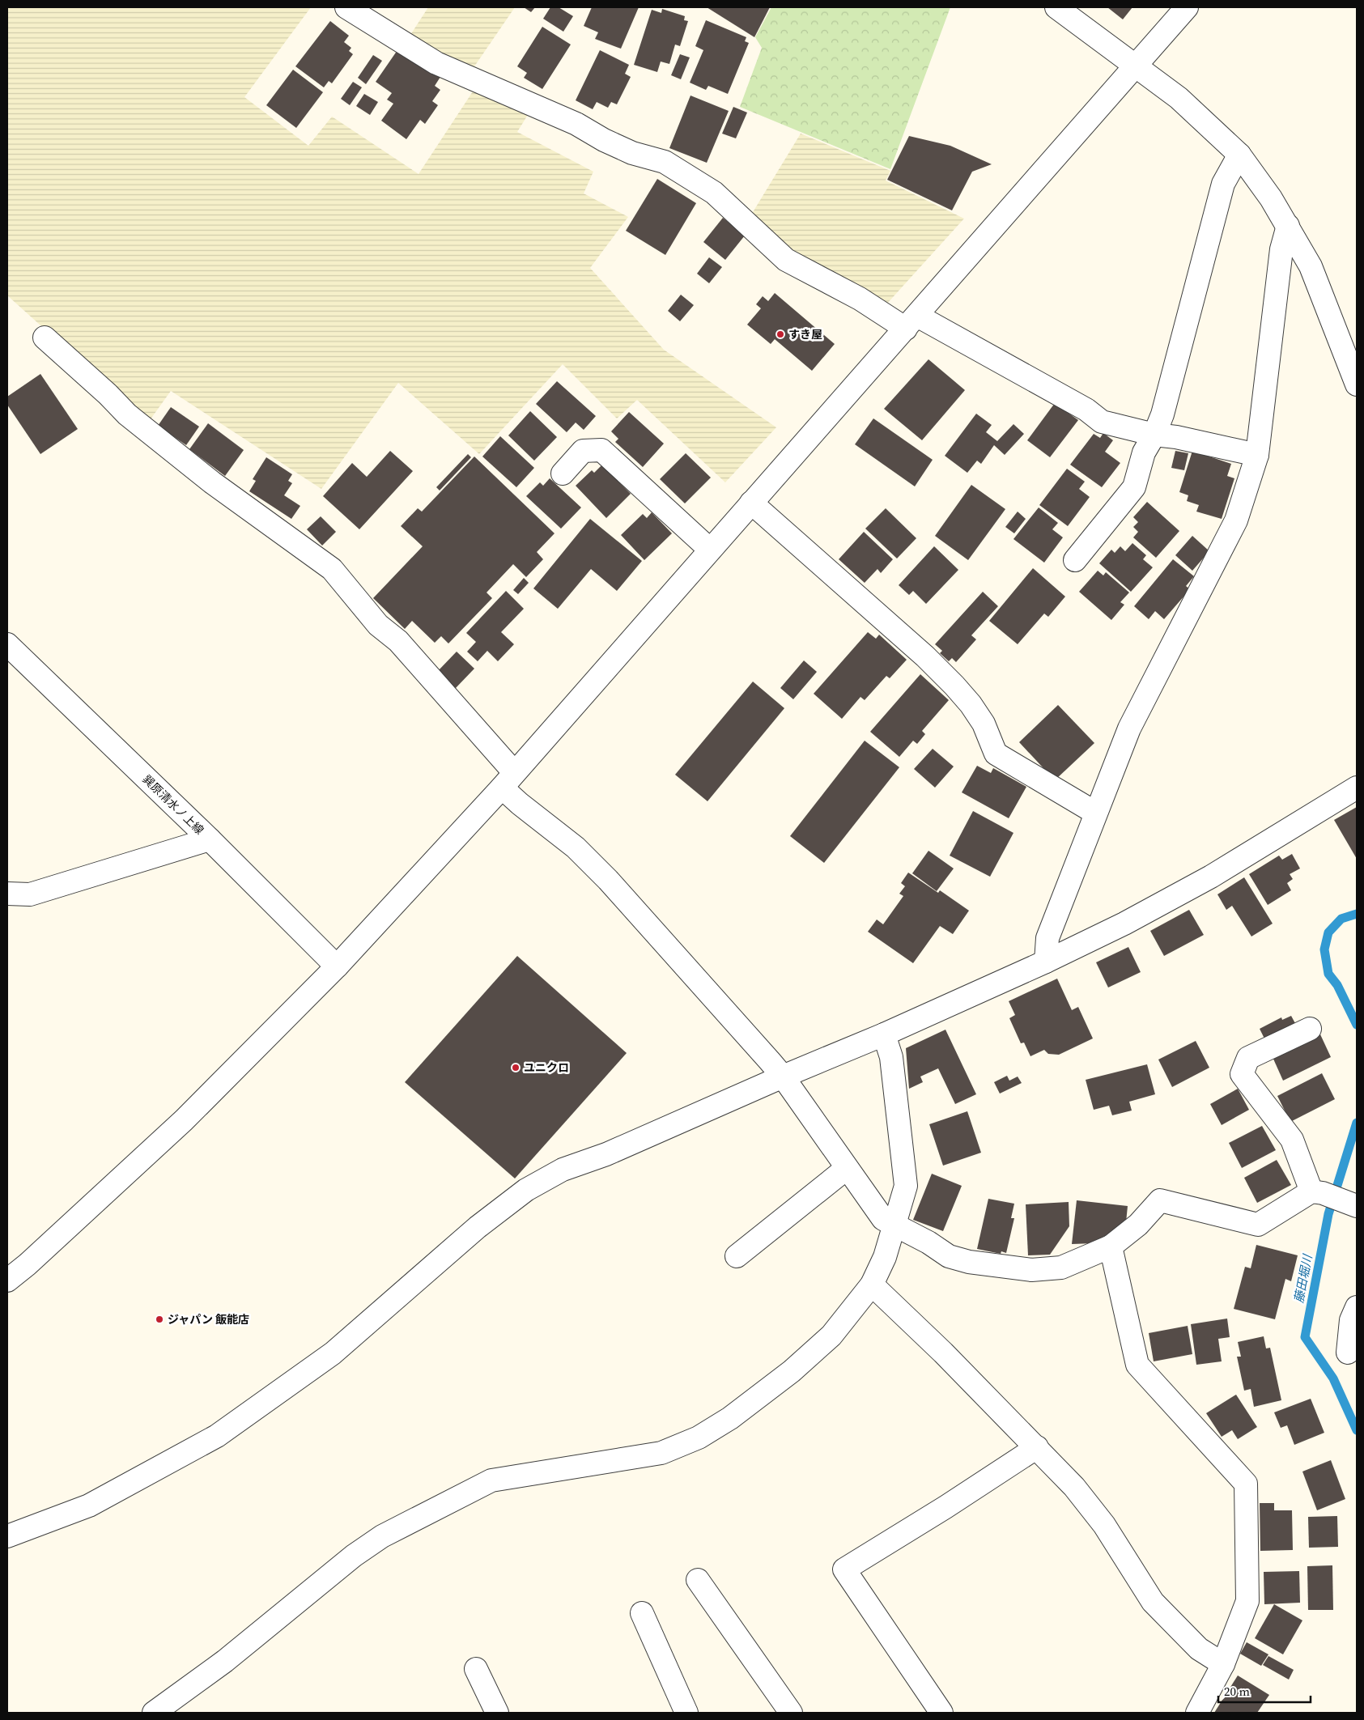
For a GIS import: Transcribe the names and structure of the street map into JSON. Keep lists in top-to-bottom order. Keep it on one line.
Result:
{"streets":{"street":["巽原清水ノ上線"]},"water":["藤田堀川"],"places":["すき屋","ユニクロ","ジャパン 飯能店"],"scale_bar":"20 m"}
